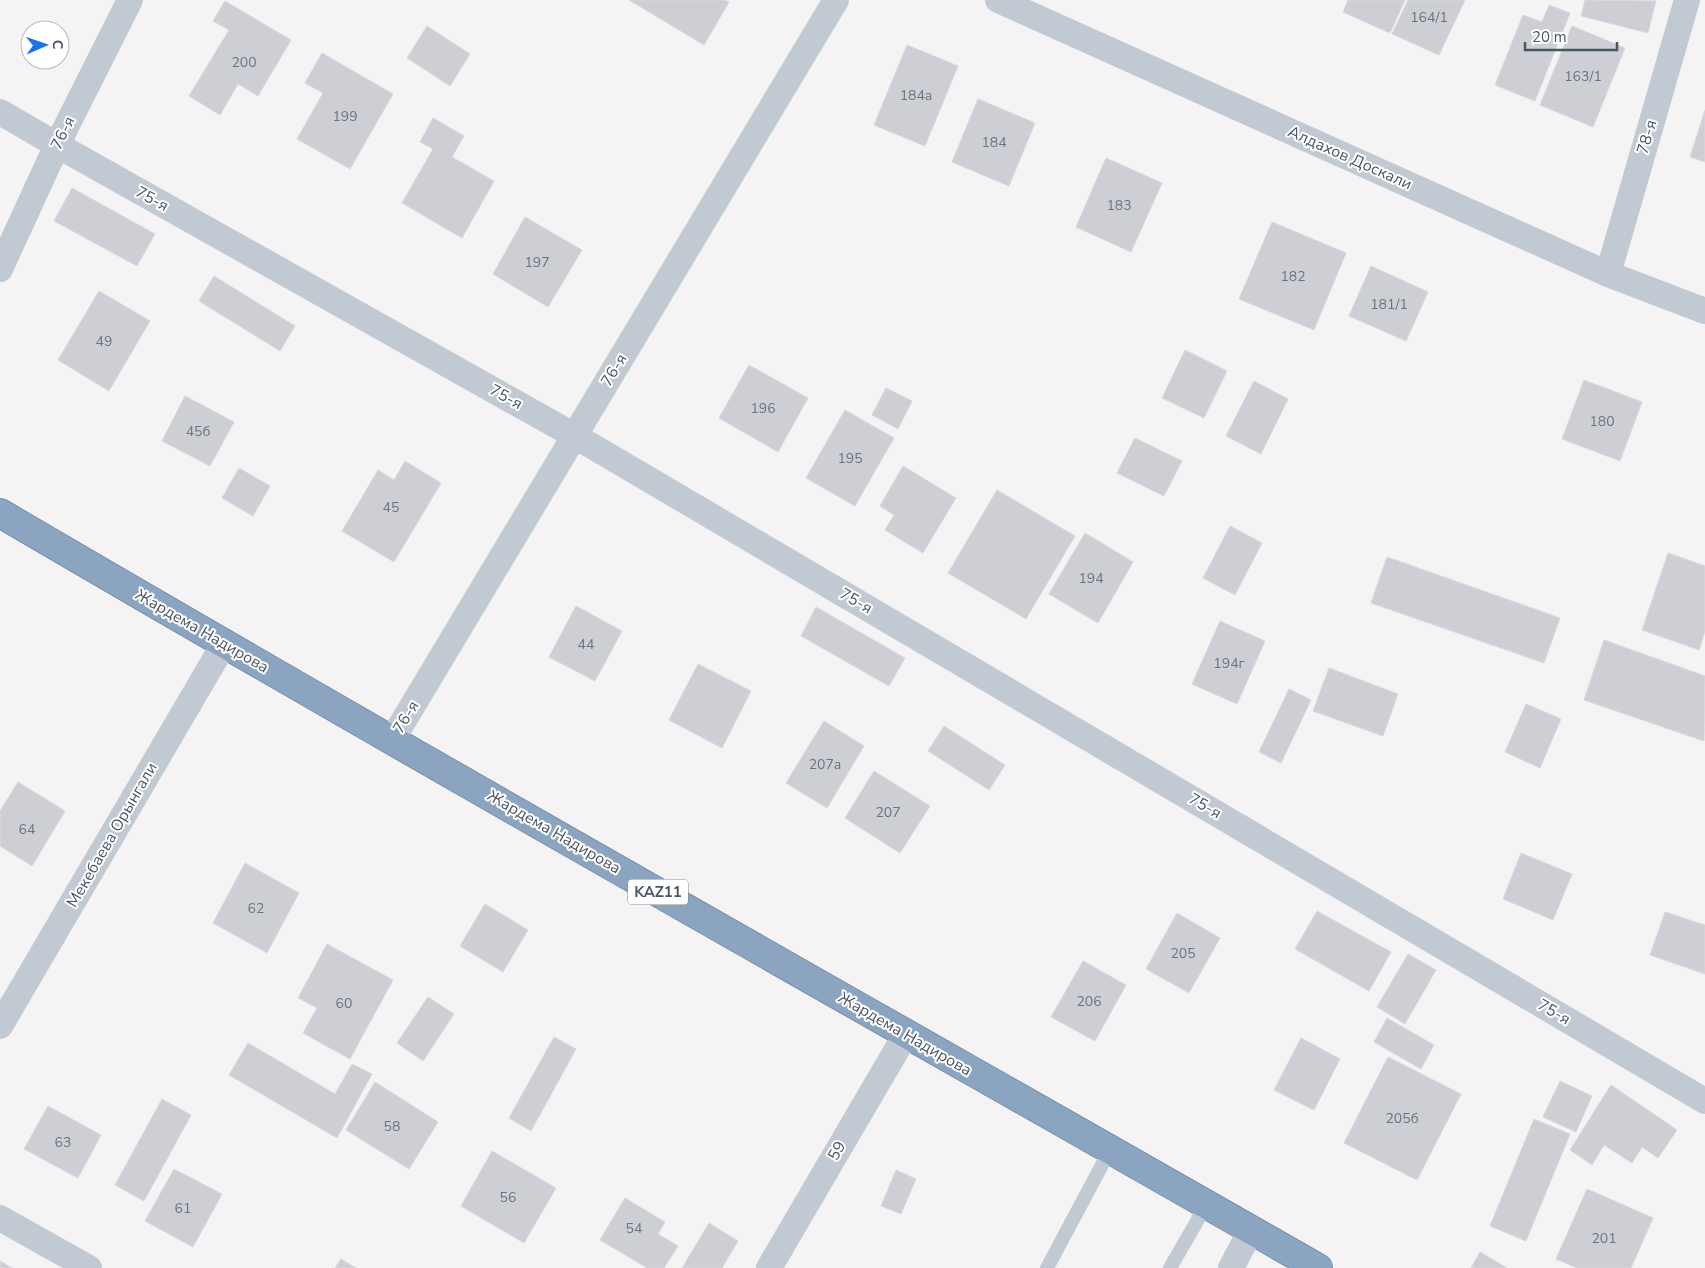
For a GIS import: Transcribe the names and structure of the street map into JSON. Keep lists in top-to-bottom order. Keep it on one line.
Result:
{"streets":{"highway":["Жардема Надирова","KAZ11"],"street":["76-я","78-я","Алдахов Доскали","75-я","Мекебаева Орынгали","59"]},"crossings":[["76-я","75-я"],["76-я","Жардема Надирова"],["78-я","Алдахов Доскали"],["Жардема Надирова","Мекебаева Орынгали"],["Жардема Надирова","59"]],"house_numbers":["164/1","200","163/1","184а","199","184","183","197","182","181/1","49","196","180","45б","195","45","194","44","194г","207а","207","64","62","205","206","60","205б","58","63","56","61","54","201"],"scale_bar":"20 m","north":"right"}
